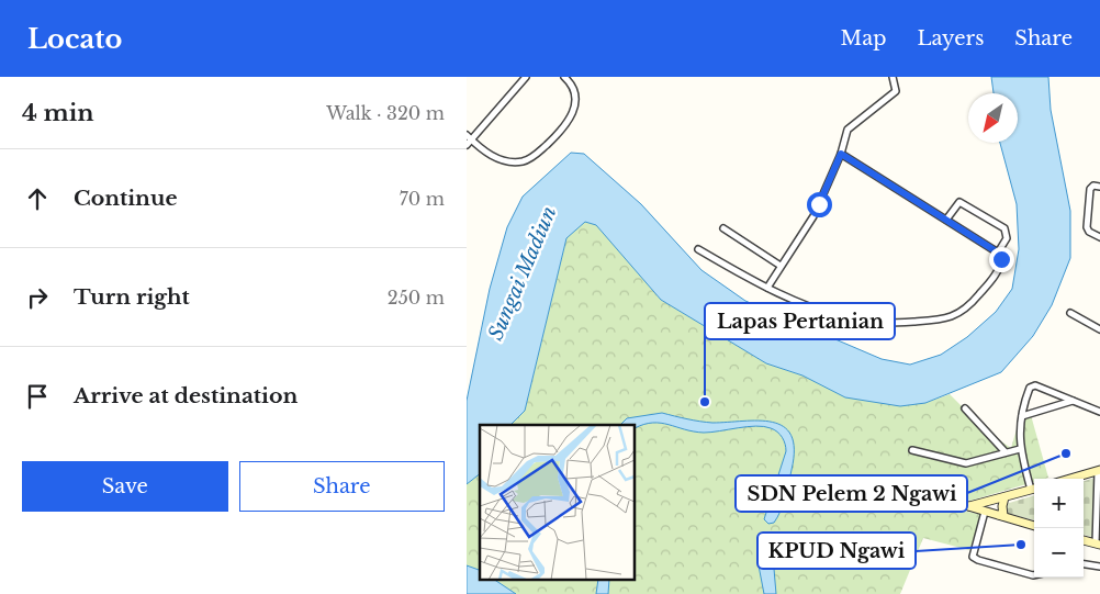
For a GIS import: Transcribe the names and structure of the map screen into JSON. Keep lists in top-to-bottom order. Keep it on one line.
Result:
{"water":["Sungai Madiun"],"places":["Lapas Pertanian","SDN Pelem 2 Ngawi","KPUD Ngawi"],"north":"bottom left","page":{"header":"Locato","nav":["Map","Layers","Share"],"heading":["4 min","Walk · 320 m"],"list":[["Continue","70 m"],["Turn right","250 m"],"Arrive at destination"],"buttons":["Save","Share"],"map_buttons":["+","−"]}}
